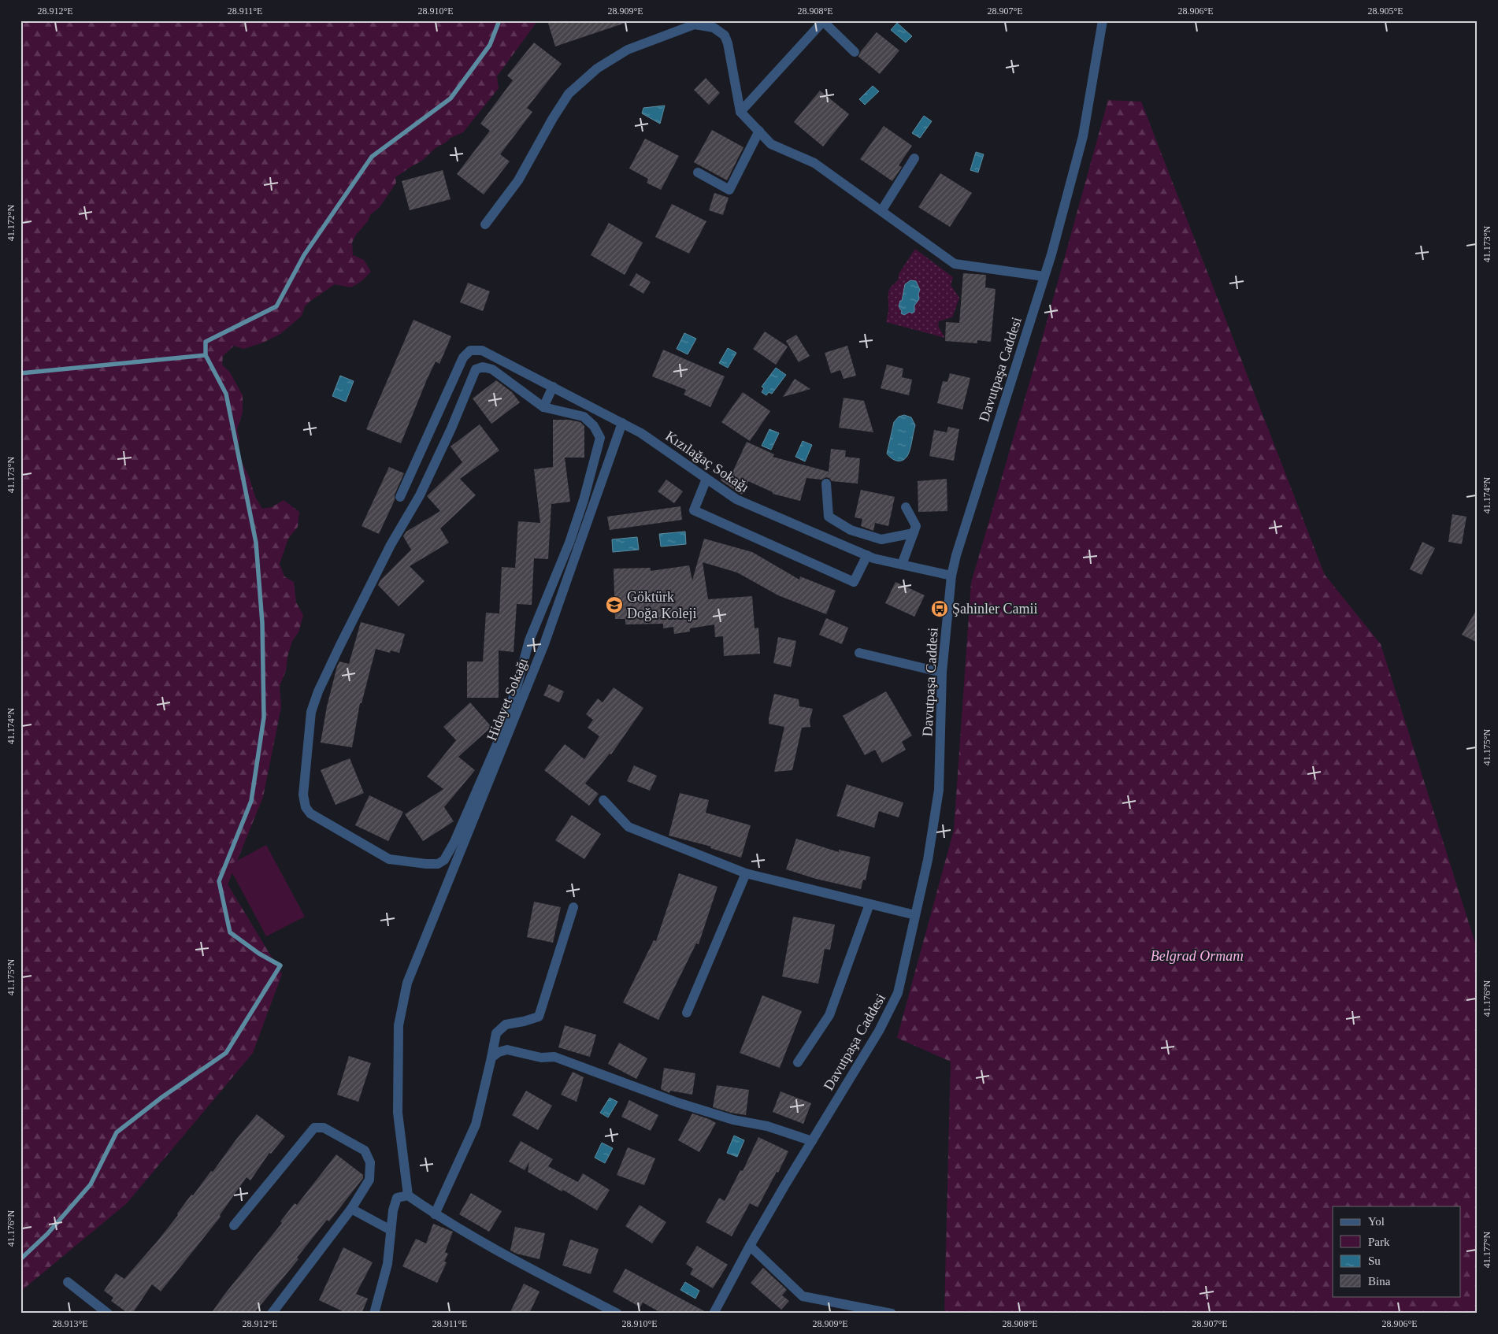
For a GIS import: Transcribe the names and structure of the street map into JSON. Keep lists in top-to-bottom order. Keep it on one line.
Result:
{"streets":{"street":["Davutpaşa Caddesi","Kızılağaç Sokağı","Hidayet Sokağı"]},"crossings":[["Davutpaşa Caddesi","Kızılağaç Sokağı"],["Kızılağaç Sokağı","Hidayet Sokağı"]],"parks":["Belgrad Ormanı"],"places":{"school or university":["Göktürk Doğa Koleji"],"bus stop":["Şahinler Camii"]},"legend":["Yol","Park","Su","Bina"],"coordinates":["28.912°E","28.911°E","28.910°E","28.909°E","28.908°E","28.907°E","28.906°E","28.905°E","41.172°N","41.173°N","41.174°N","41.175°N","41.176°N","41.177°N","28.913°E"]}
